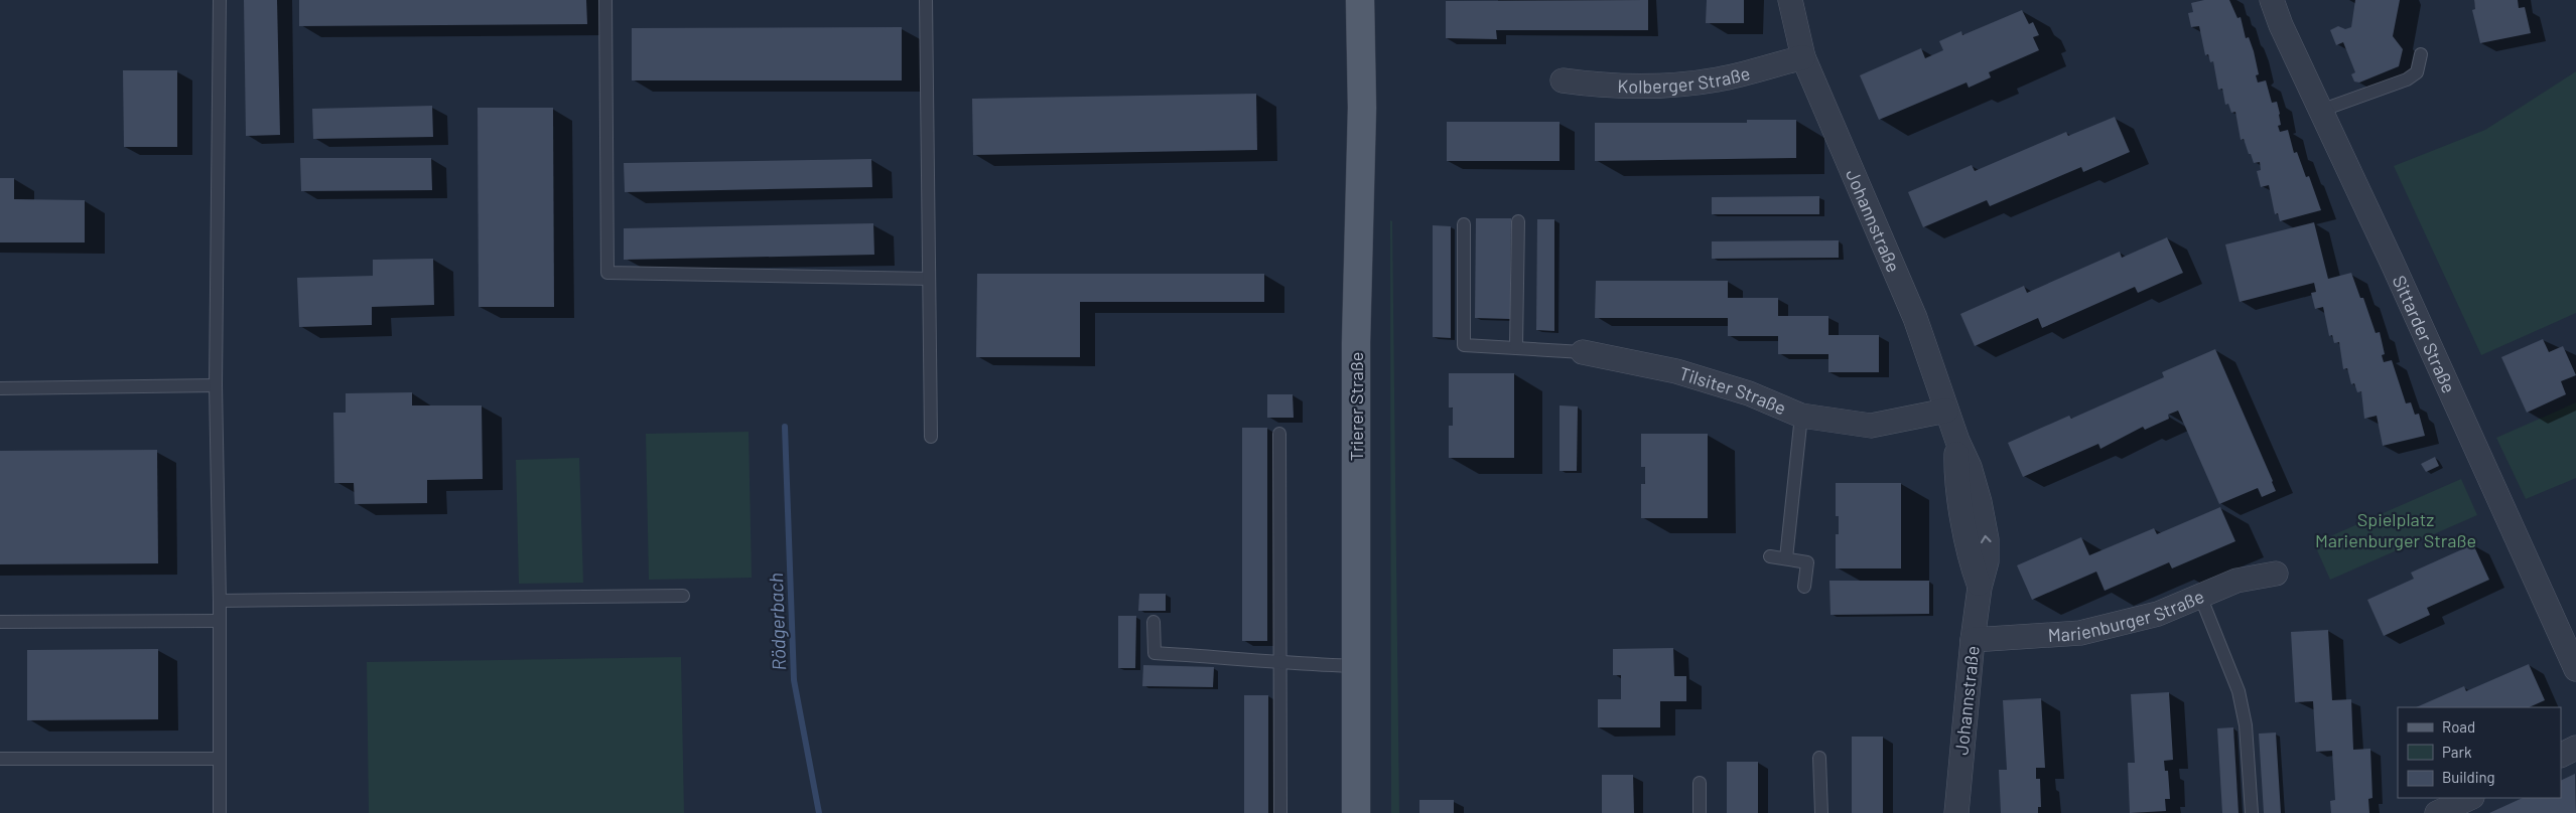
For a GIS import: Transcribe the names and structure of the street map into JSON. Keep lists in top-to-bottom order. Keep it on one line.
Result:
{"streets":{"main road":["Trierer Straße"],"street":["Kolberger Straße","Johannstraße","Sittarder Straße","Tilsiter Straße","Marienburger Straße"]},"crossings":[["Kolberger Straße","Johannstraße"],["Johannstraße","Tilsiter Straße"],["Johannstraße","Marienburger Straße"]],"water":["Rödgerbach"],"parks":["Spielplatz Marienburger Straße"],"legend":["Road","Park","Building"]}
